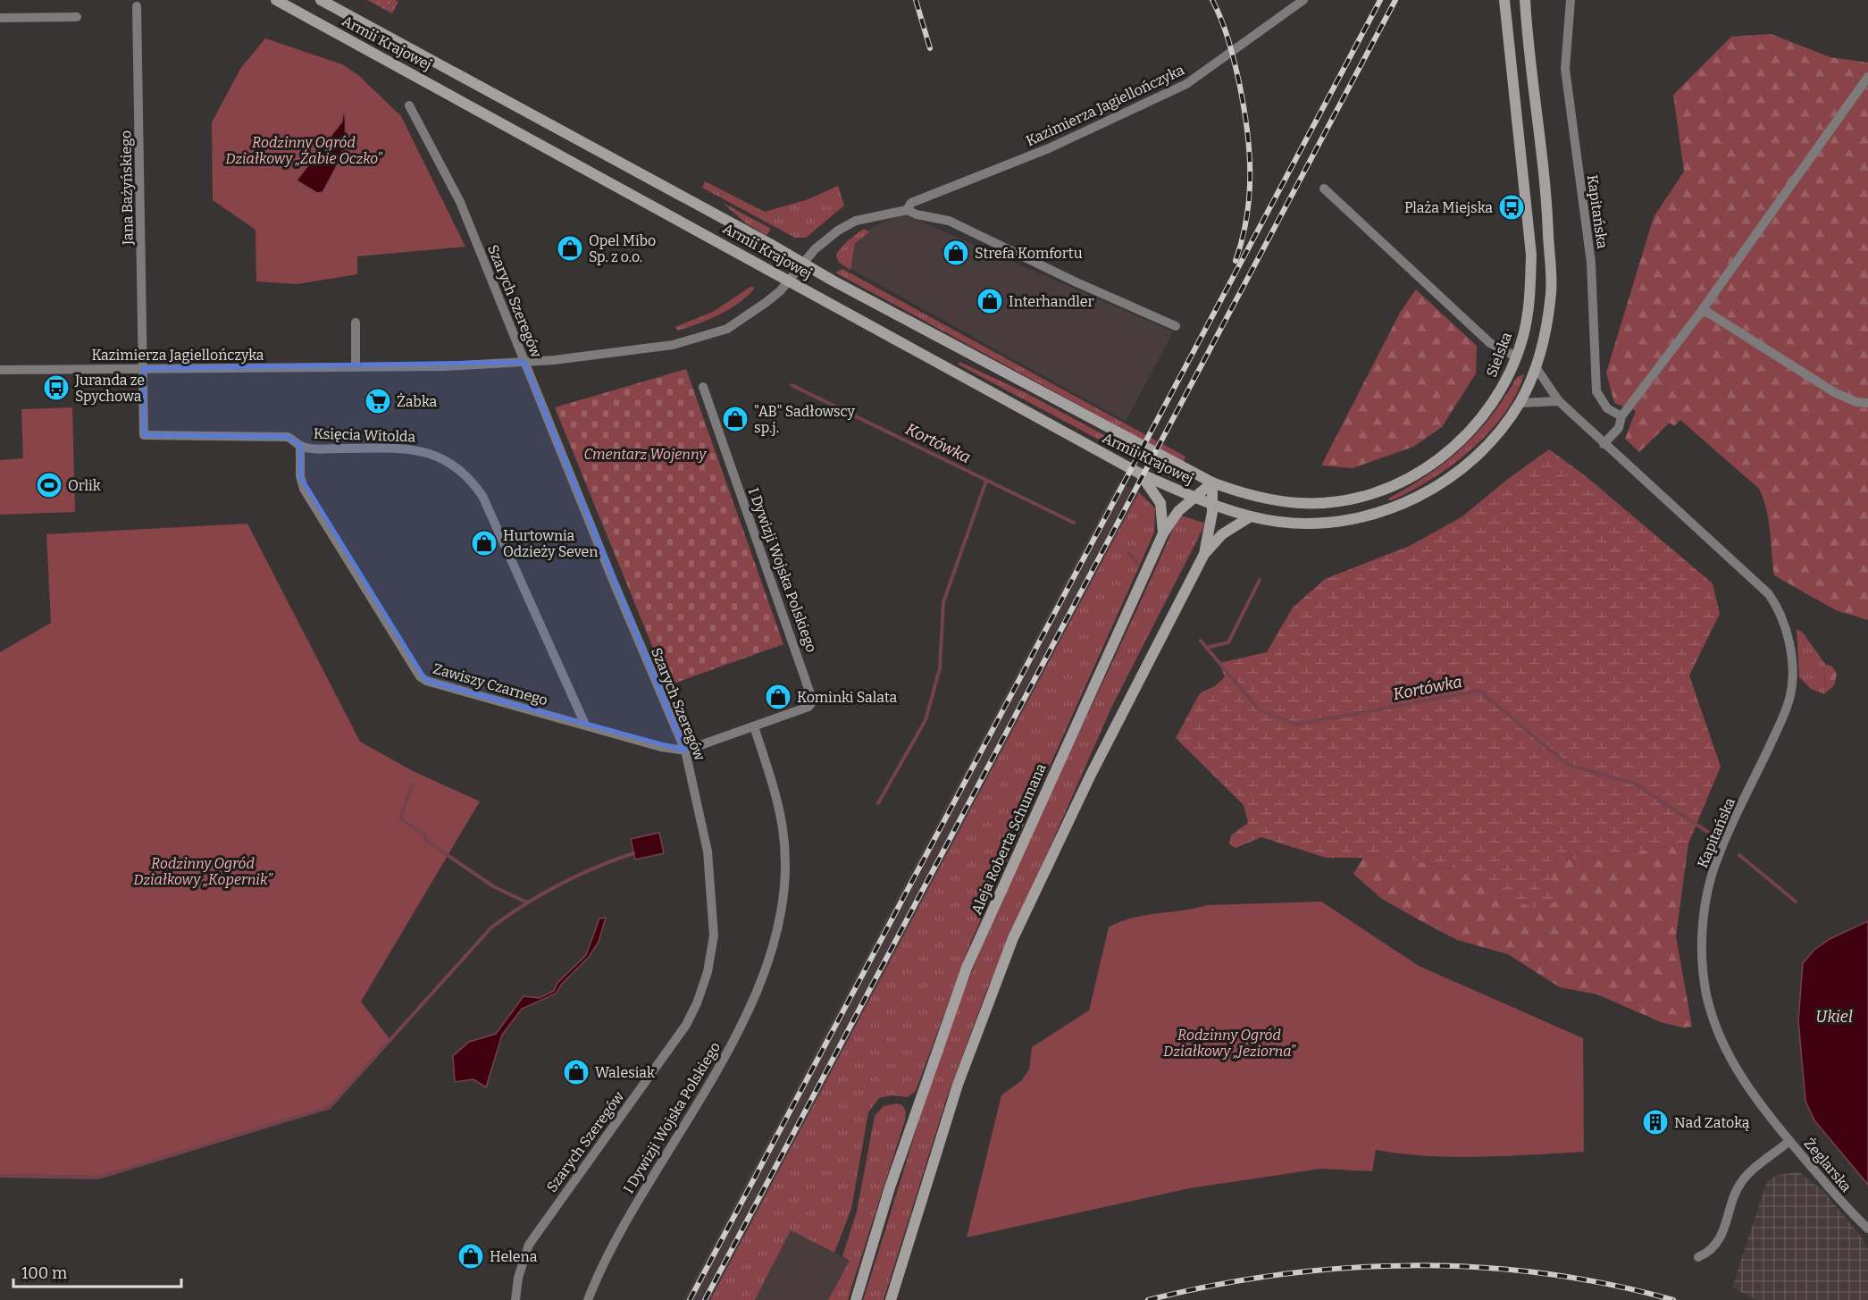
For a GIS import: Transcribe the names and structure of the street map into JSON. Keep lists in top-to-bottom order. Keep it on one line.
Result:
{"streets":{"main road":["Armii Krajowej","Sielska","Aleja Roberta Schumana"],"street":["Kazimierza Jagiellończyka","Jana Bażyńskiego","Kapitańska","Szarych Szeregów","Księcia Witolda","I Dywizji Wojska Polskiego","Zawiszy Czarnego","Żeglarska"]},"crossings":[["Armii Krajowej","Kazimierza Jagiellończyka"],["Armii Krajowej","Sielska"],["Armii Krajowej","Aleja Roberta Schumana"],["Kazimierza Jagiellończyka","Jana Bażyńskiego"],["Kazimierza Jagiellończyka","Szarych Szeregów"],["Kazimierza Jagiellończyka","Księcia Witolda"],["Jana Bażyńskiego","Księcia Witolda"],["Kapitańska","Żeglarska"],["Szarych Szeregów","I Dywizji Wojska Polskiego"],["Szarych Szeregów","Zawiszy Czarnego"],["Sielska","Aleja Roberta Schumana"],["Księcia Witolda","Zawiszy Czarnego"],["I Dywizji Wojska Polskiego","Zawiszy Czarnego"]],"water":["Kortówka","Ukiel"],"parks":["Rodzinny Ogród Działkowy „Żabie Oczko”","Cmentarz Wojenny","Rodzinny Ogród Działkowy „Kopernik”","Rodzinny Ogród Działkowy „Jeziorna”"],"places":{"bus stop":["Plaża Miejska","Juranda ze Spychowa"],"shop":["Opel Mibo Sp. z o.o.","Strefa Komfortu","Interhandler","\"AB\" Sadłowscy sp.j.","Hurtownia Odzieży Seven","Kominki Salata","Walesiak","Helena"],"supermarket":["Żabka"],"sports":["Orlik"],"building":["Nad Zatoką"]},"scale_bar":"100 m"}
